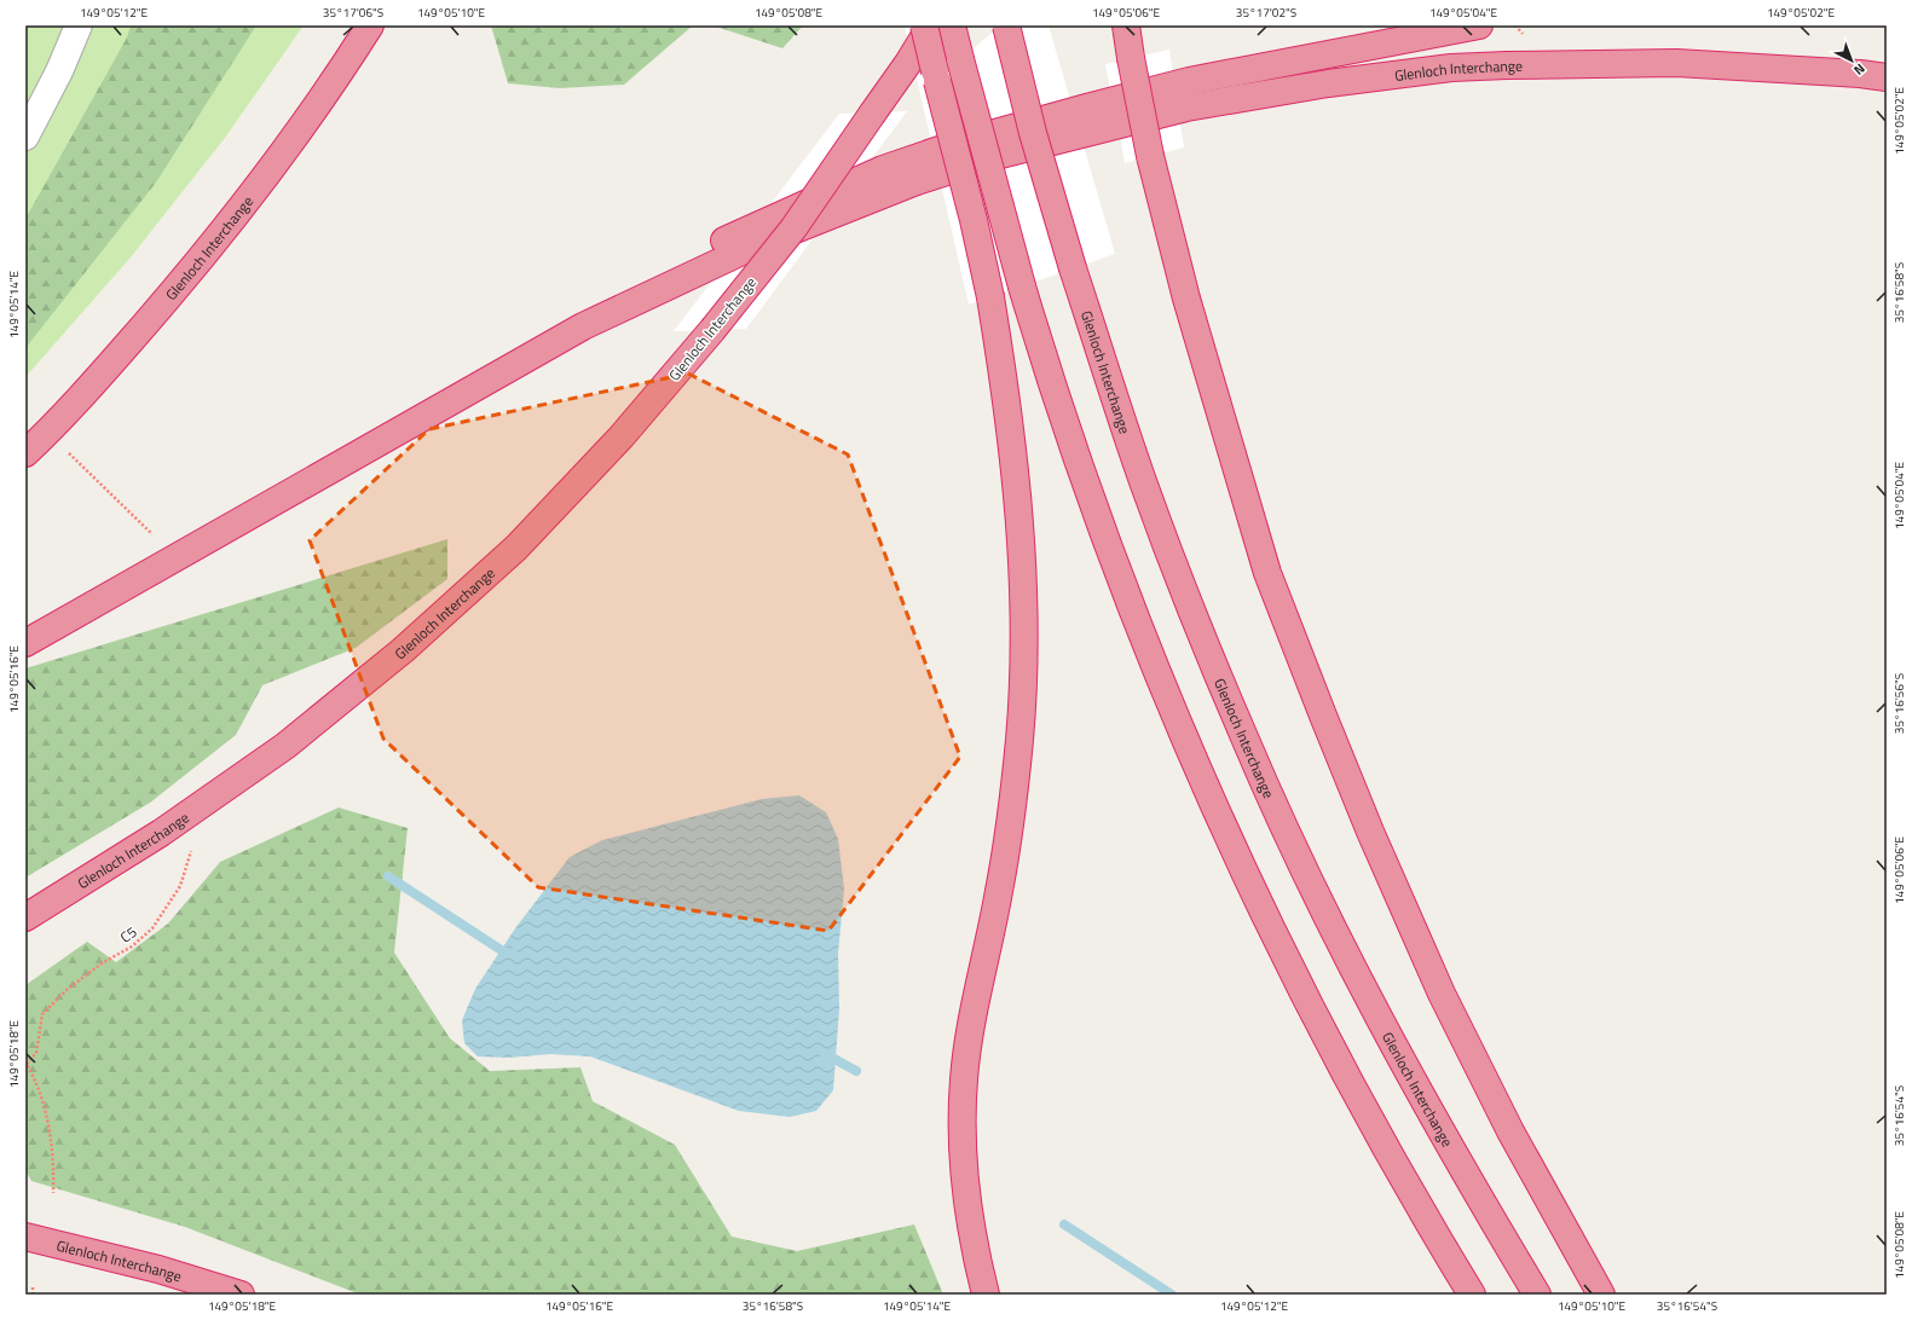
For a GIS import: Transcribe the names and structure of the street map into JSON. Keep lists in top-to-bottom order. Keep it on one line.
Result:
{"streets":{"highway":["Glenloch Interchange"],"path":["C5"]},"north":"bottom right","coordinates":["149°05'12\"E","35°17'06\"S","149°05'10\"E","149°05'08\"E","149°05'06\"E","35°17'02\"S","149°05'04\"E","149°05'02\"E","35°16'58\"S","149°05'14\"E","149°05'16\"E","35°16'56\"S","149°05'18\"E","35°16'54\"S"]}
